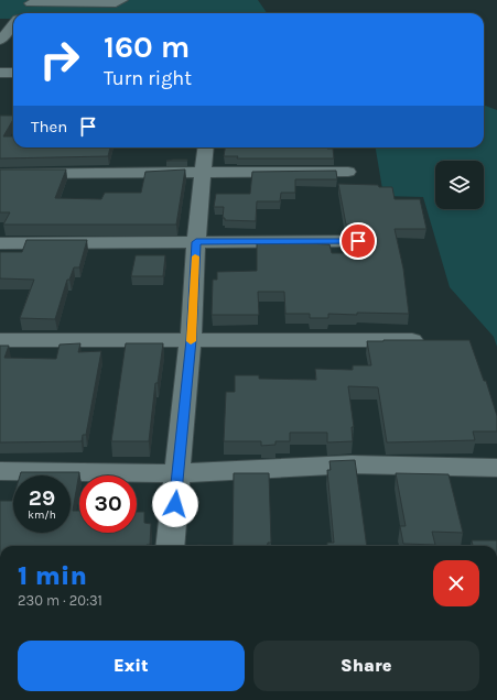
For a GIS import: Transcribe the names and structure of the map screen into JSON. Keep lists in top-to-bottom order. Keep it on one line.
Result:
{"page":{"turn":["160 m","Turn right"],"then":"Then","speed":"29 km/h","limit":"30","heading":["1 min","230 m · 20:31"],"buttons":["Exit","Share"]}}
